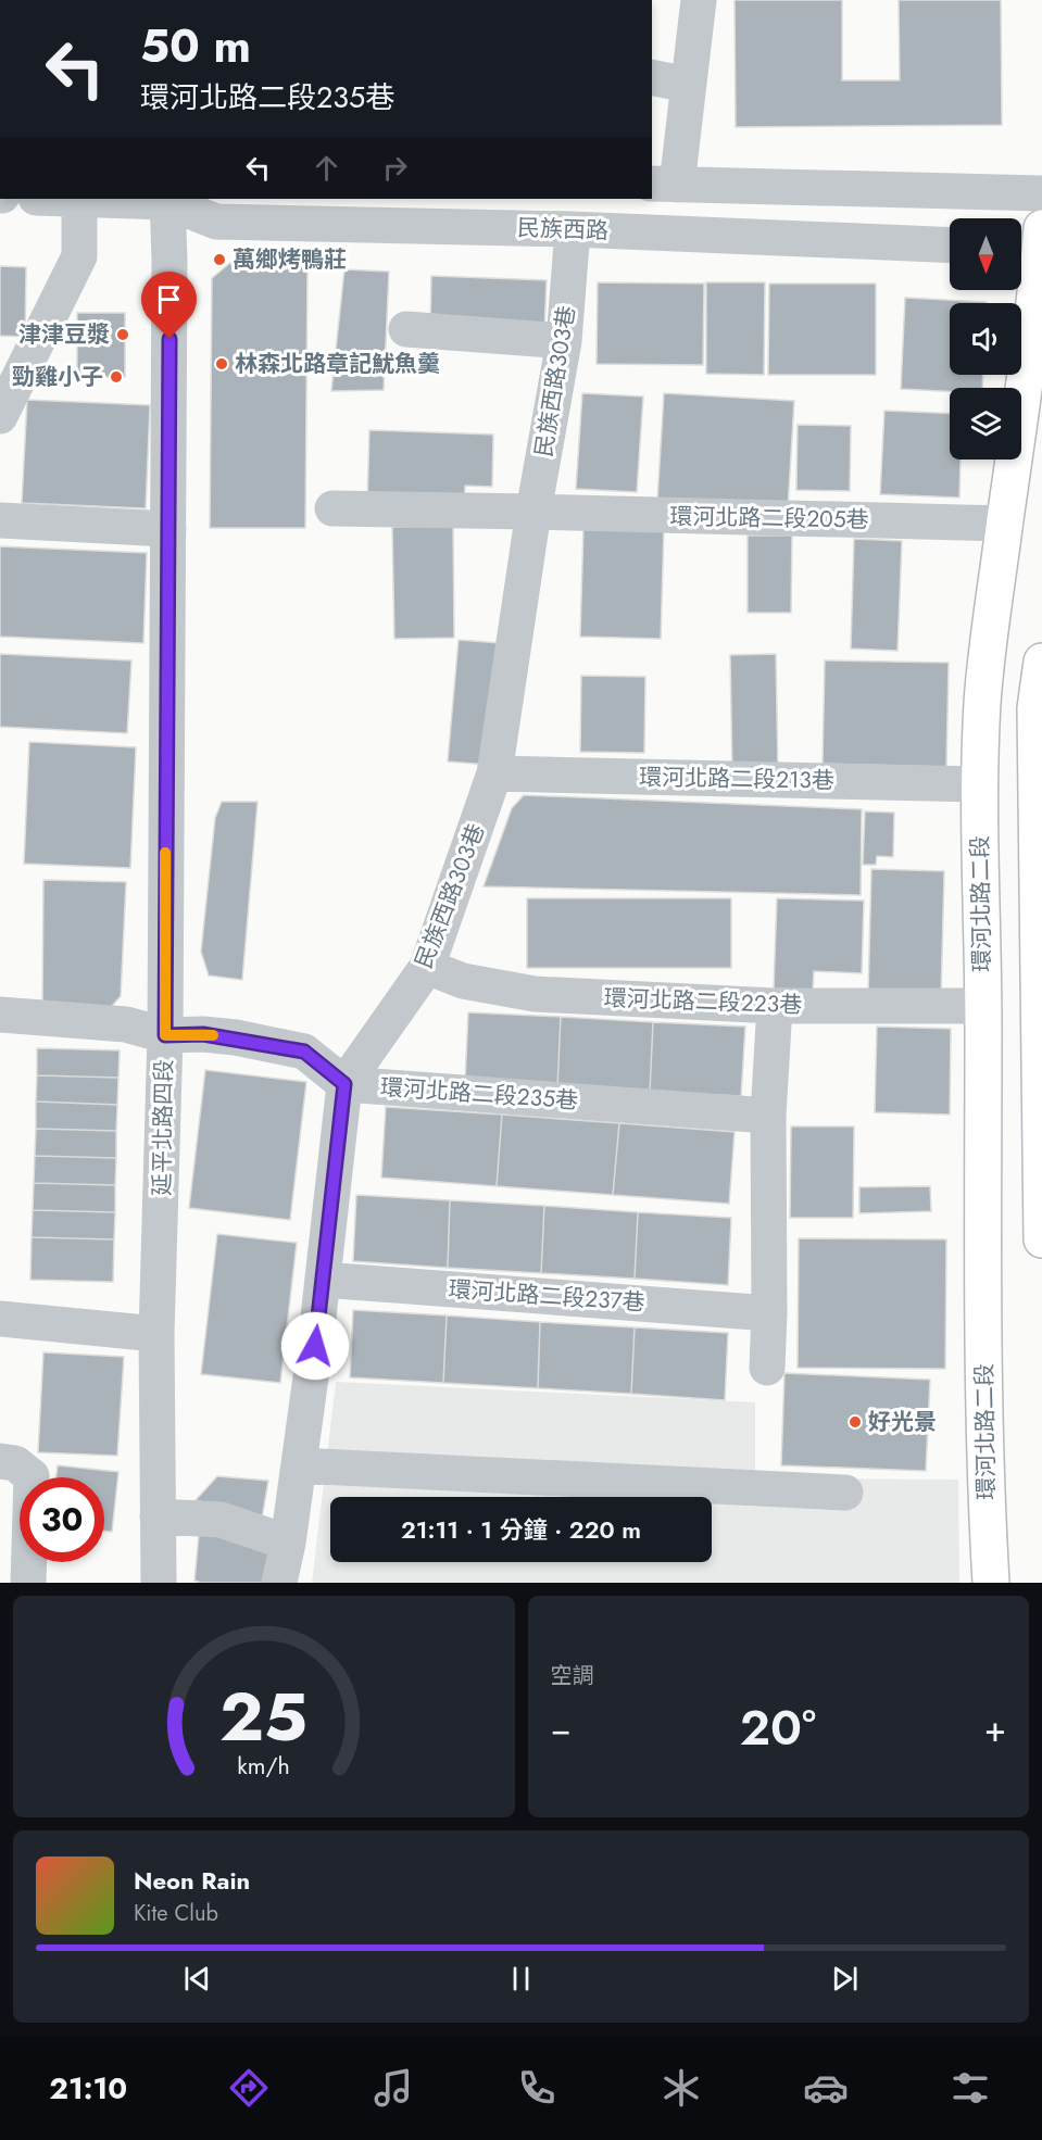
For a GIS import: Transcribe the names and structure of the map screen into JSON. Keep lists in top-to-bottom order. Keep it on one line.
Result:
{"streets":{"main road":["環河北路二段"],"street":["民族西路","民族西路303巷","環河北路二段205巷","環河北路二段213巷","環河北路二段223巷","環河北路二段235巷","延平北路四段","環河北路二段237巷"]},"crossings":[["民族西路","民族西路303巷"],["民族西路","延平北路四段"],["民族西路303巷","環河北路二段205巷"],["民族西路303巷","環河北路二段213巷"],["民族西路303巷","環河北路二段223巷"],["民族西路303巷","環河北路二段235巷"],["民族西路303巷","環河北路二段237巷"],["環河北路二段205巷","環河北路二段"],["環河北路二段213巷","環河北路二段"],["環河北路二段","環河北路二段223巷"]],"places":["萬鄉烤鴨莊","津津豆漿","林森北路章記魷魚羹","勁雞小子","好光景"],"north":"bottom","page":{"turn":["50 m","環河北路二段235巷"],"limit":"30","trip":"21:11 · 1 分鐘 · 220 m","tile":"空調","heat":["−","20°","+"],"song":["Neon Rain","Kite Club"],"tabs":"21:10","gauge":["25","km/h"]}}
